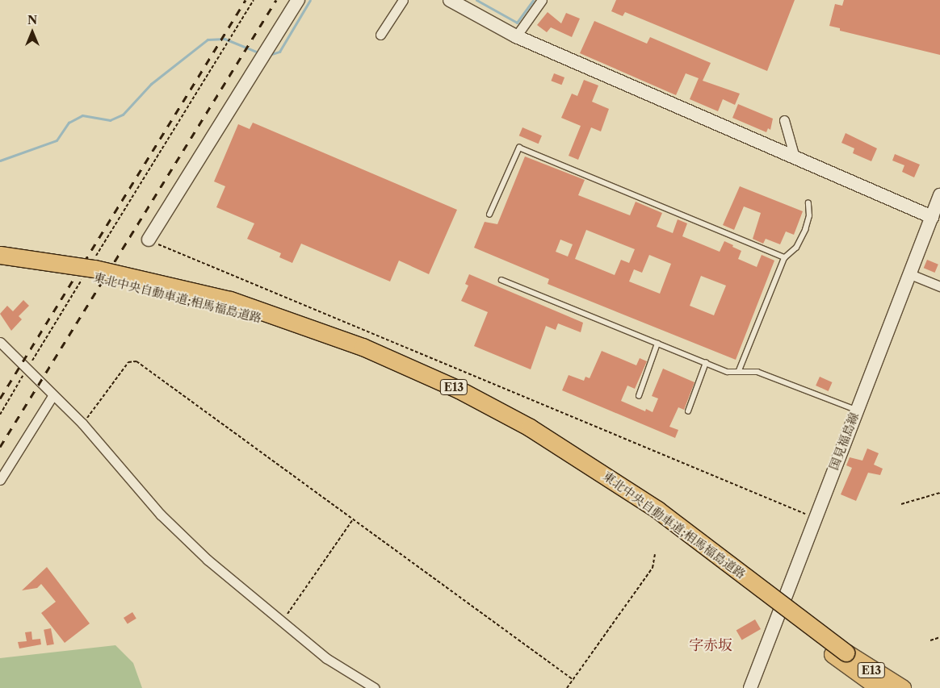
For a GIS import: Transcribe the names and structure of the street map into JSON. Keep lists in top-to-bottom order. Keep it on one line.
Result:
{"streets":{"highway":["東北中央自動車道;相馬福島道路","E13"],"street":["国見福島線"]},"districts":["字赤坂"],"north":"top"}
